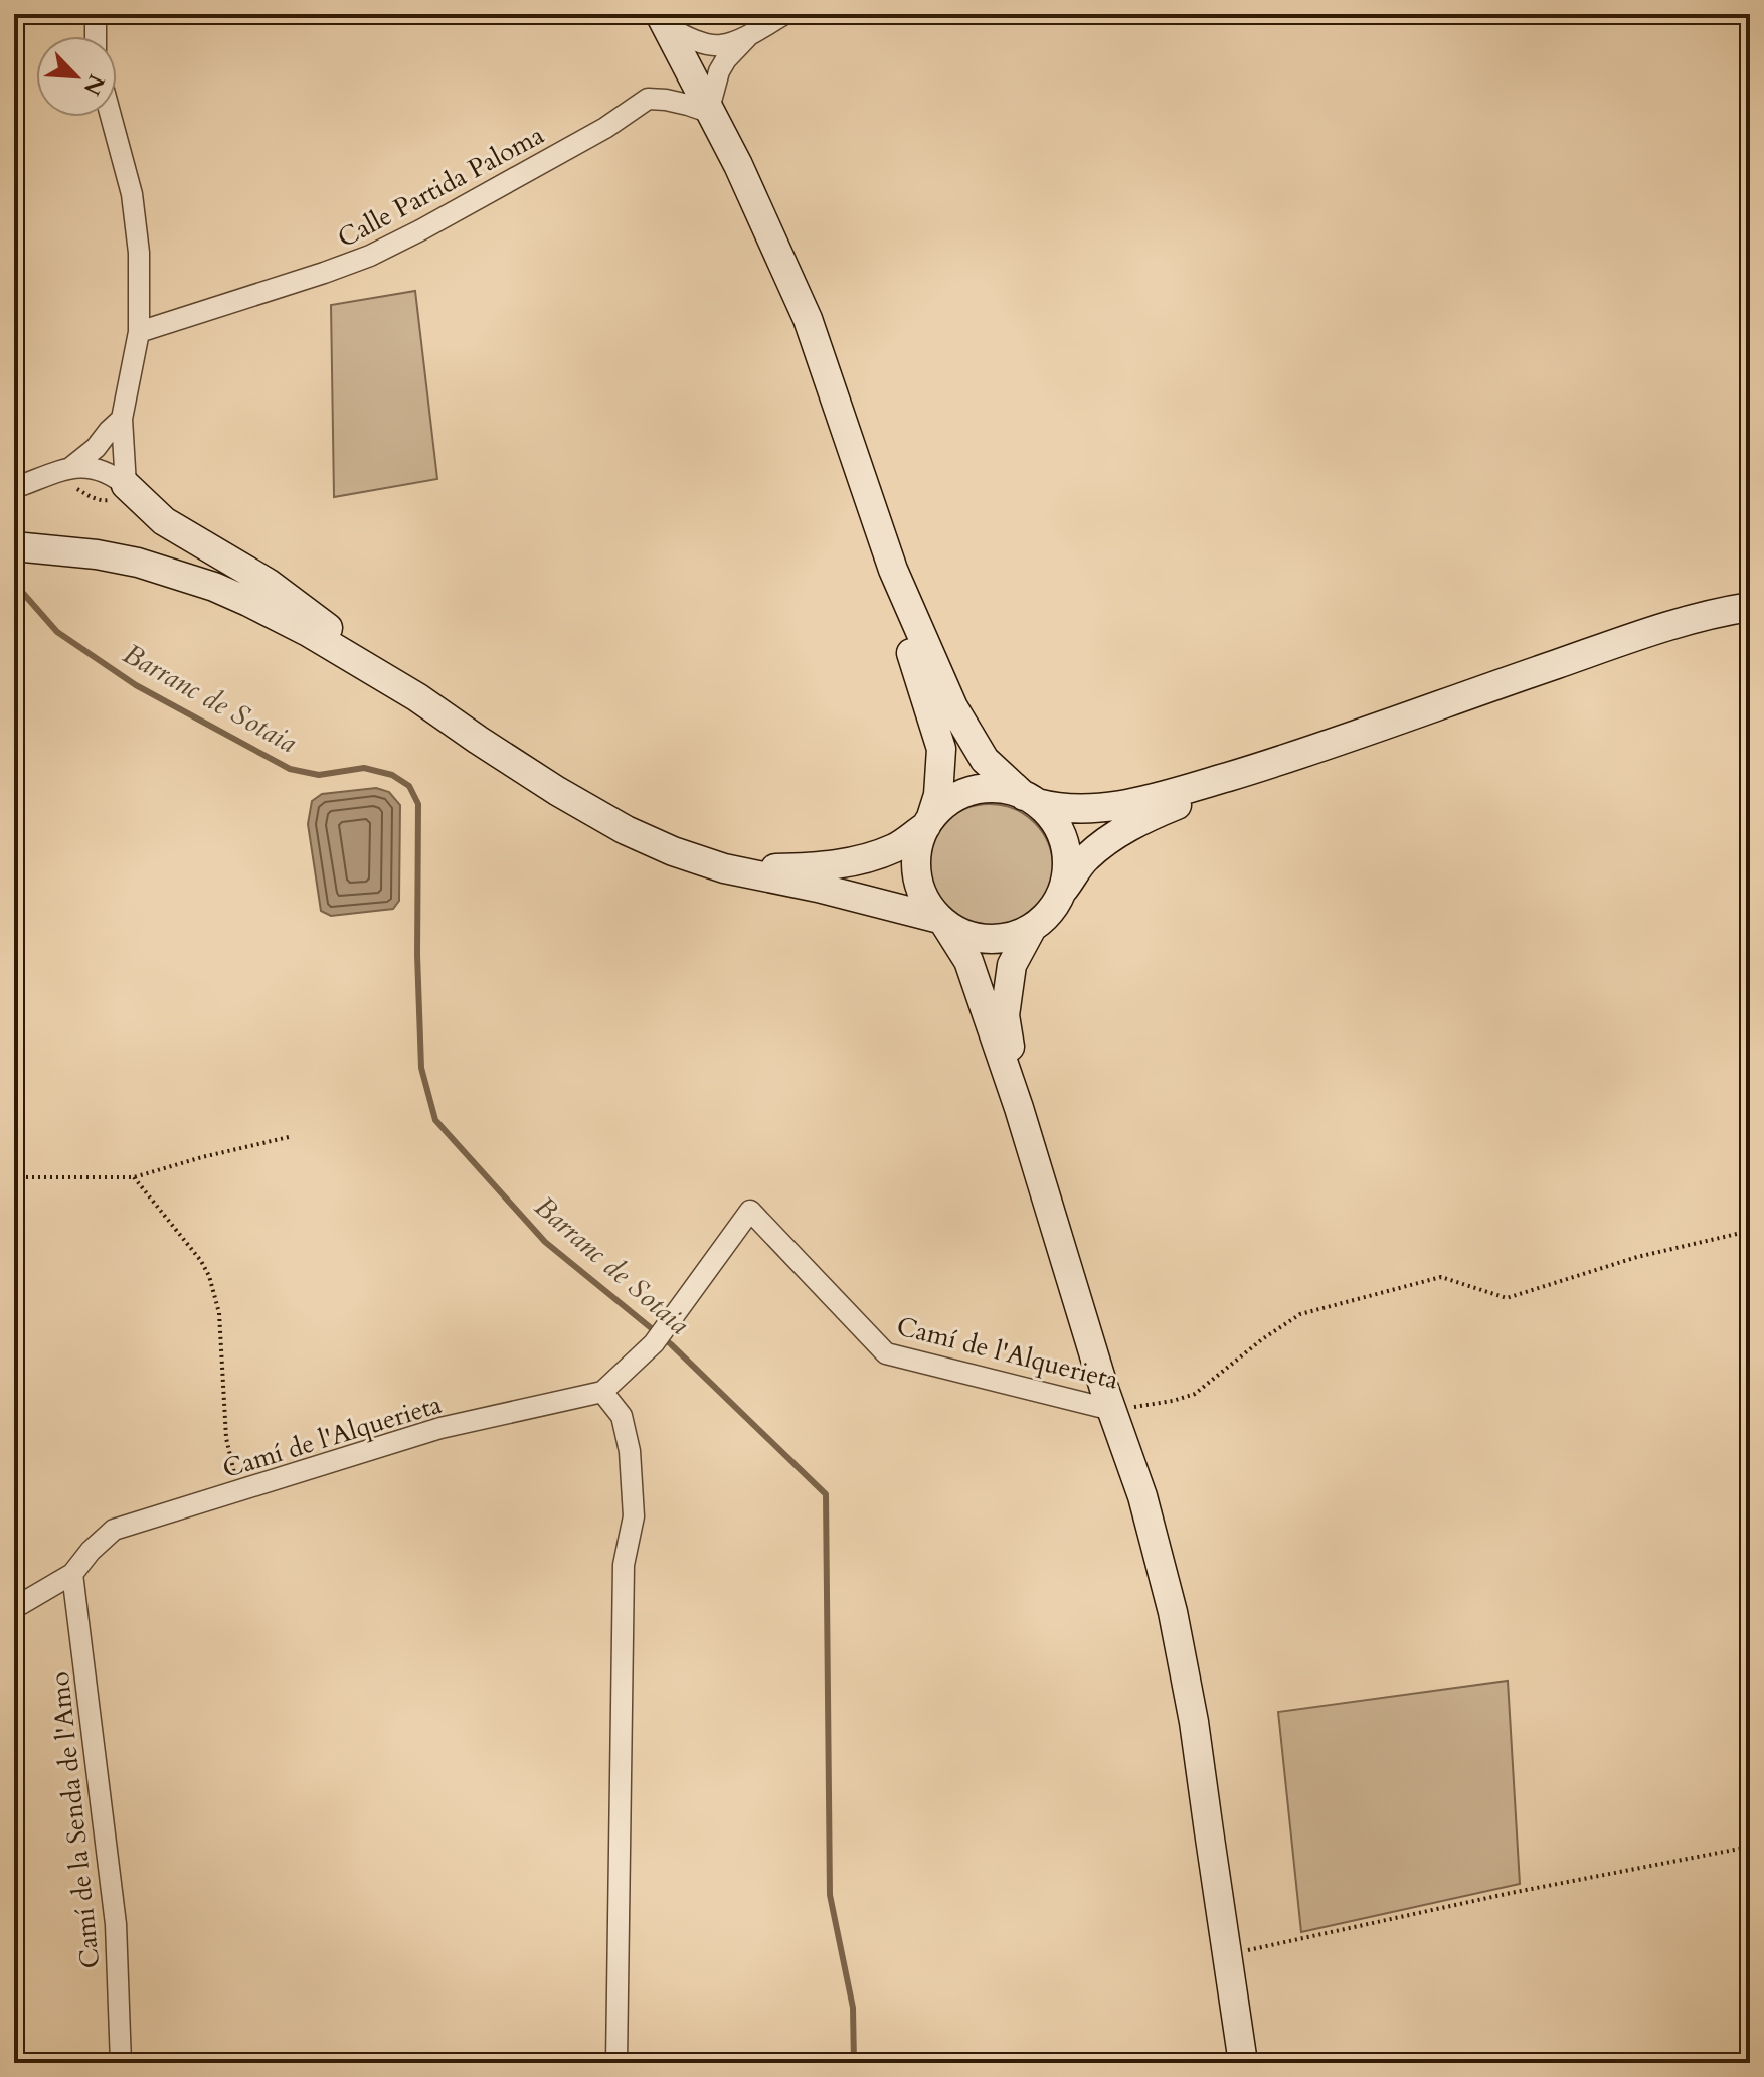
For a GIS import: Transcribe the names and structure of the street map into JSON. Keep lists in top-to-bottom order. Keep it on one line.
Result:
{"streets":{"street":["Calle Partida Paloma","Camí de l'Alquerieta","Camí de la Senda de l'Amo"]},"crossings":[["Camí de l'Alquerieta","Camí de la Senda de l'Amo"]],"water":["Barranc de Sotaia"],"north":"bottom right"}
